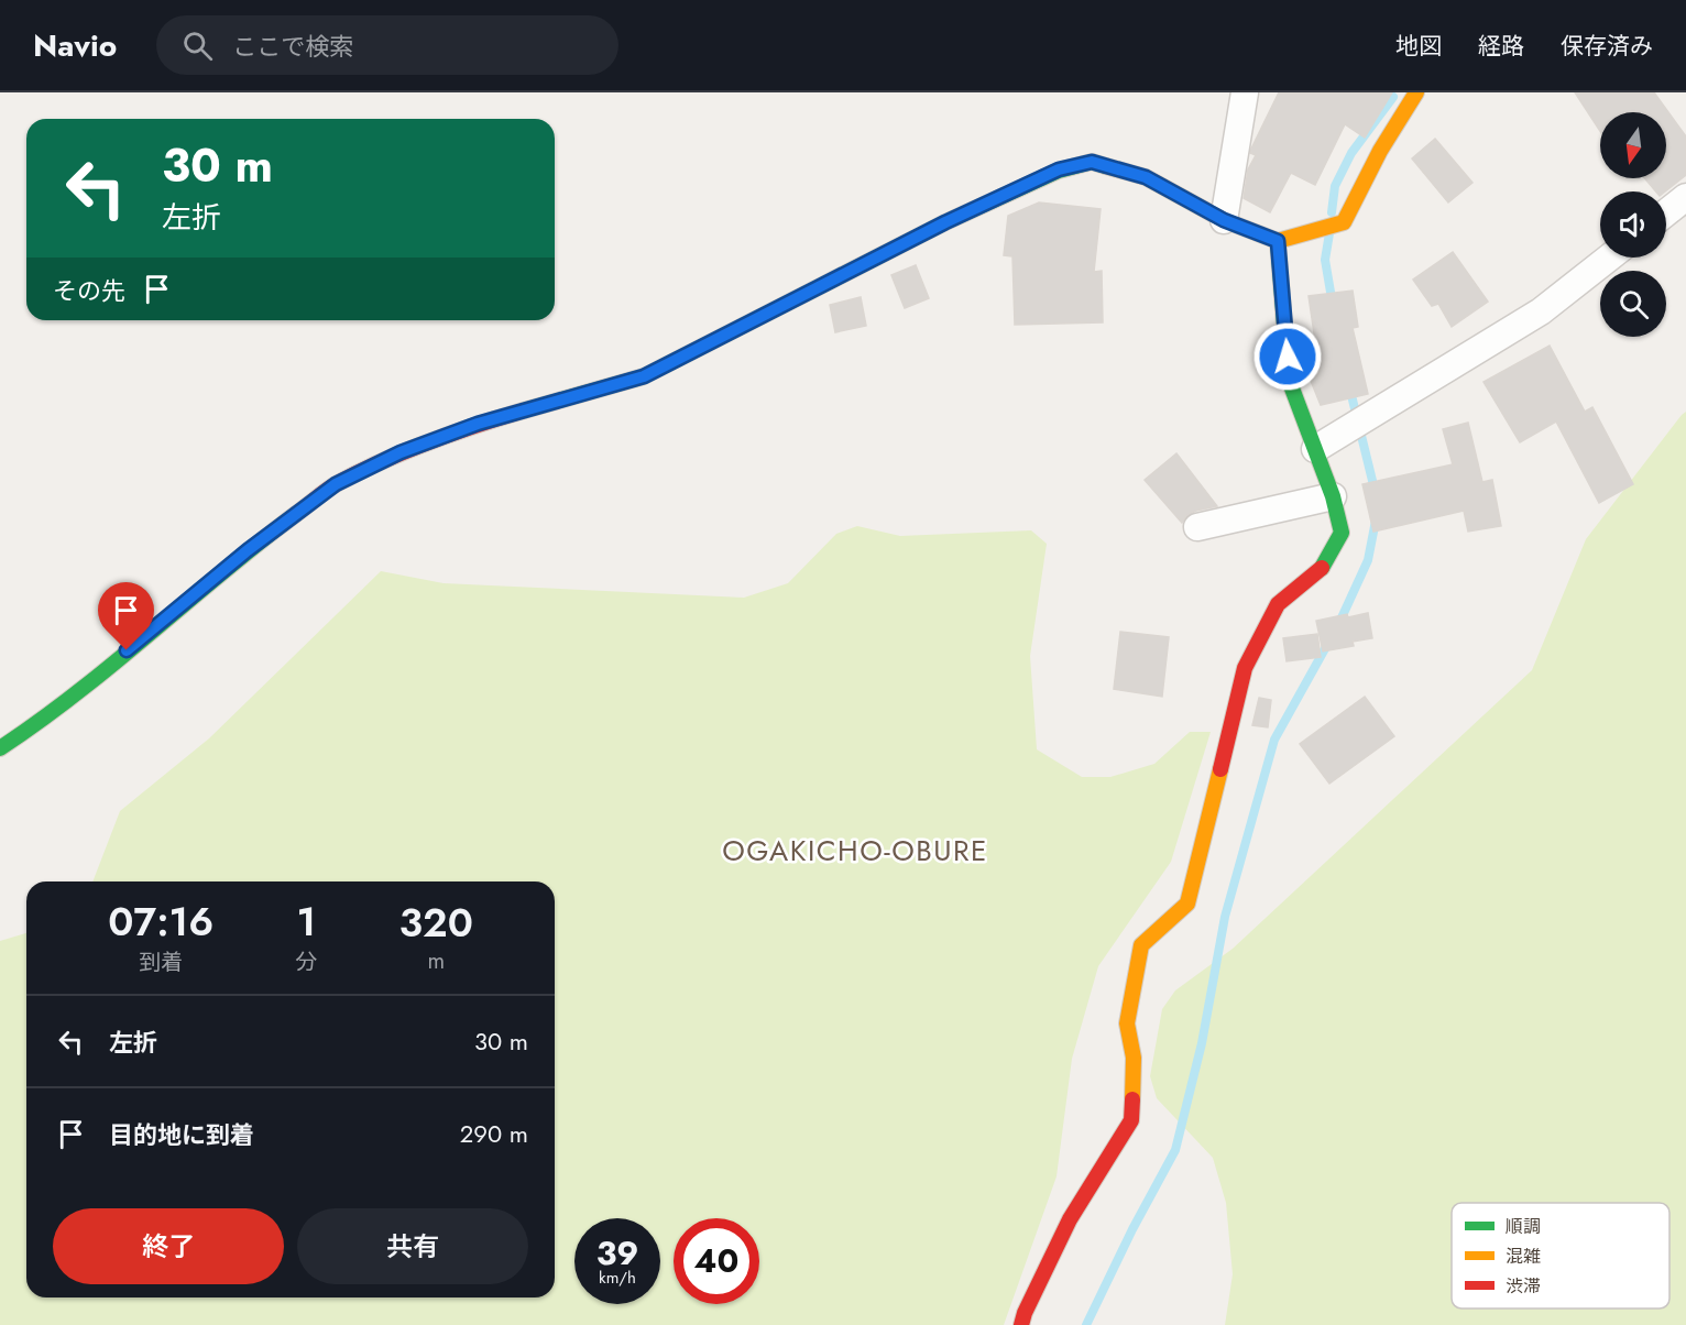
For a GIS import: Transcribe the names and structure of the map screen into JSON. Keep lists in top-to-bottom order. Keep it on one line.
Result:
{"districts":["OGAKICHO-OBURE"],"legend":["順調","混雑","渋滞"],"north":"bottom","page":{"header":"Navio","search":"ここで検索","nav":["地図","経路","保存済み"],"turn":["30 m","左折"],"then":"その先","eta":["07:16","到着","1","分","320","m"],"list":[{"name":"左折","value":"30 m"},{"name":"目的地に到着","value":"290 m"}],"buttons":["終了","共有"],"speed":"39 km/h","limit":"40"}}
